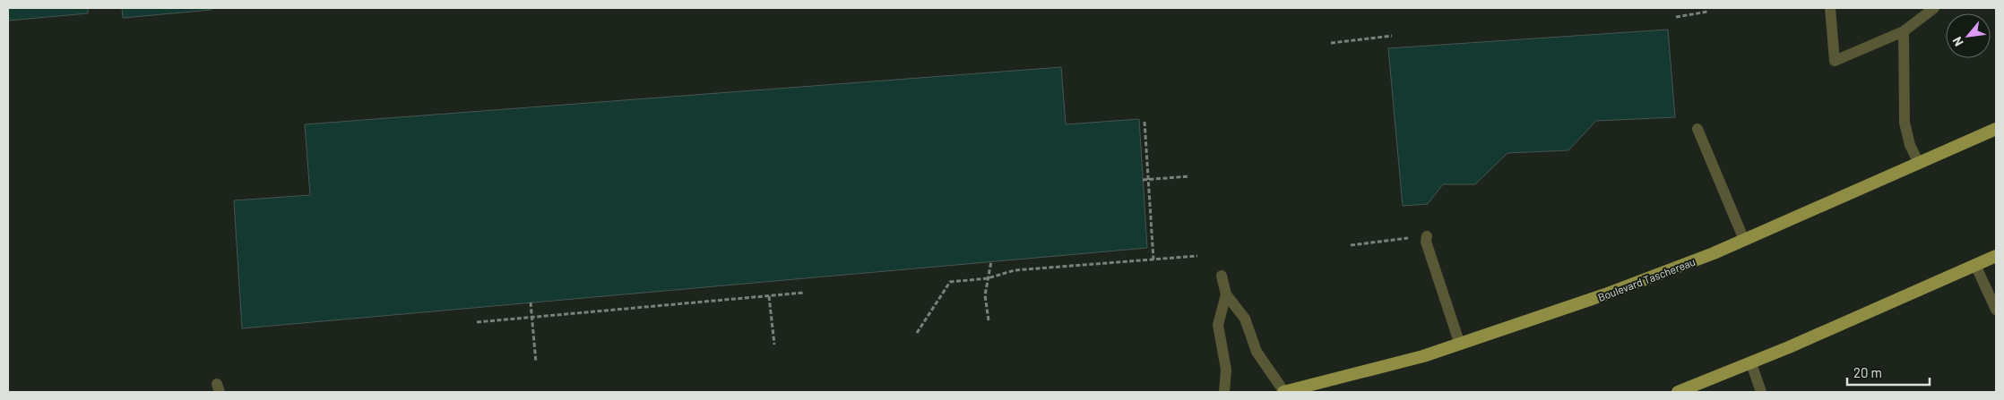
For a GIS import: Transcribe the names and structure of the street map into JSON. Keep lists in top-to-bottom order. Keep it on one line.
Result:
{"streets":{"main road":["Boulevard Taschereau"]},"scale_bar":"20 m","north":"bottom left"}
